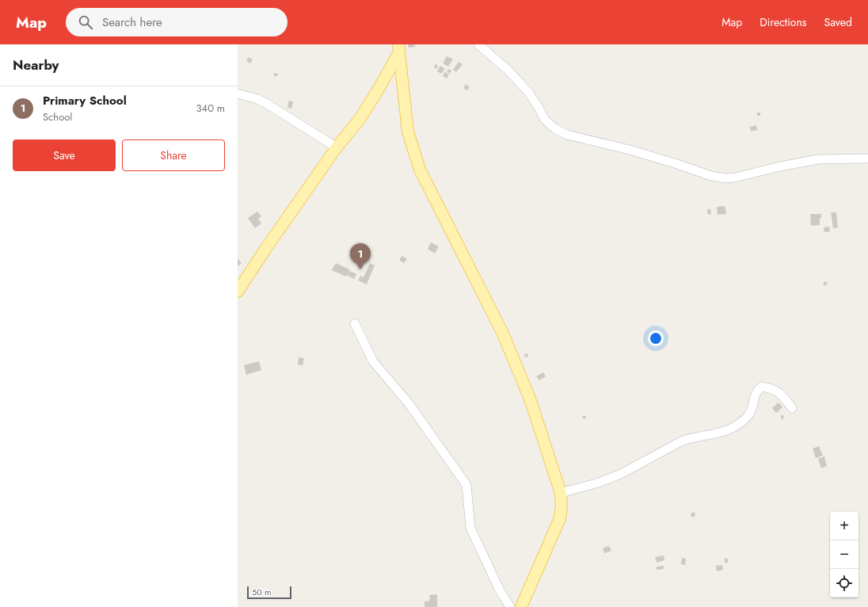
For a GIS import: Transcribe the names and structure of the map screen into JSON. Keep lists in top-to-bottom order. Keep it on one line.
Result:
{"scale_bar":"50 m","page":{"header":"Map","search":"Search here","nav":["Map","Directions","Saved"],"heading":"Nearby","list":[{"mark":"1","name":"Primary School","note":"School","value":"340 m"}],"buttons":["Save","Share"],"pins":"1","map_buttons":["+","−"],"scale":"50 m"}}
